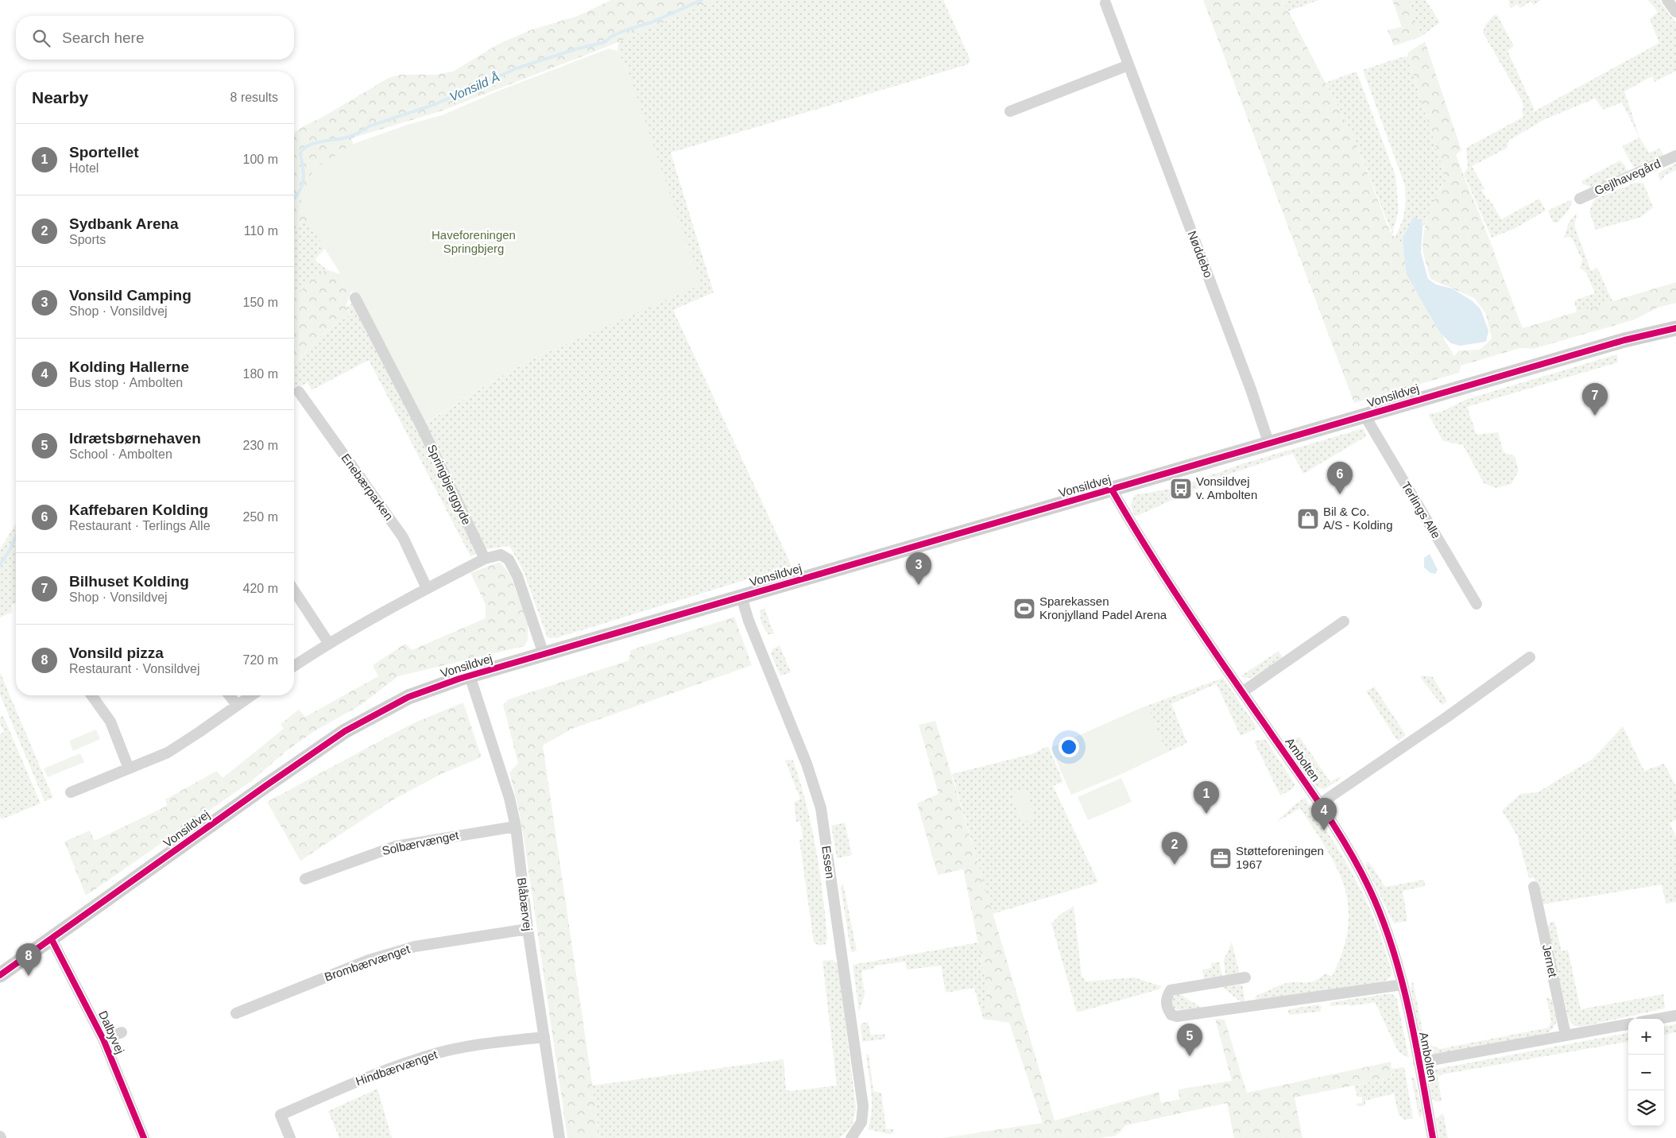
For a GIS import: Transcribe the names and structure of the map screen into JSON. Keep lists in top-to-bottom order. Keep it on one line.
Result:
{"streets":{"main road":["Vonsildvej"],"street":["Gejlhavegård","Nøddebo","Springbjerggyde","Enebærparken","Terlings Alle","Ambolten","Solbærvænget","Essen","Blåbærvej","Jernet","Brombærvænget","Dalbyvej","Hindbærvænget"]},"crossings":[["Nøddebo","Vonsildvej"],["Vonsildvej","Terlings Alle"],["Vonsildvej","Ambolten"],["Vonsildvej","Essen"],["Vonsildvej","Blåbærvej"],["Vonsildvej","Dalbyvej"],["Solbærvænget","Blåbærvej"],["Blåbærvej","Brombærvænget"],["Blåbærvej","Hindbærvænget"]],"water":["Vonsild Å"],"parks":["Haveforeningen Springbjerg"],"places":{"bus stop":["Vonsildvej v. Ambolten"],"shop":["Bil & Co. A/S - Kolding"],"sports":["Sparekassen Kronjylland Padel Arena"],"office":["Støtteforeningen 1967"]},"page":{"search":"Search here","heading":["Nearby","8 results"],"list":[{"mark":"1","name":"Sportellet","note":"Hotel","value":"100 m"},{"mark":"2","name":"Sydbank Arena","note":"Sports","value":"110 m"},{"mark":"3","name":"Vonsild Camping","note":"Shop · Vonsildvej","value":"150 m"},{"mark":"4","name":"Kolding Hallerne","note":"Bus stop · Ambolten","value":"180 m"},{"mark":"5","name":"Idrætsbørnehaven","note":"School · Ambolten","value":"230 m"},{"mark":"6","name":"Kaffebaren Kolding","note":"Restaurant · Terlings Alle","value":"250 m"},{"mark":"7","name":"Bilhuset Kolding","note":"Shop · Vonsildvej","value":"420 m"},{"mark":"8","name":"Vonsild pizza","note":"Restaurant · Vonsildvej","value":"720 m"}],"pins":["7","6","3","1","4","2","8","5"],"map_buttons":["+","−"]}}
